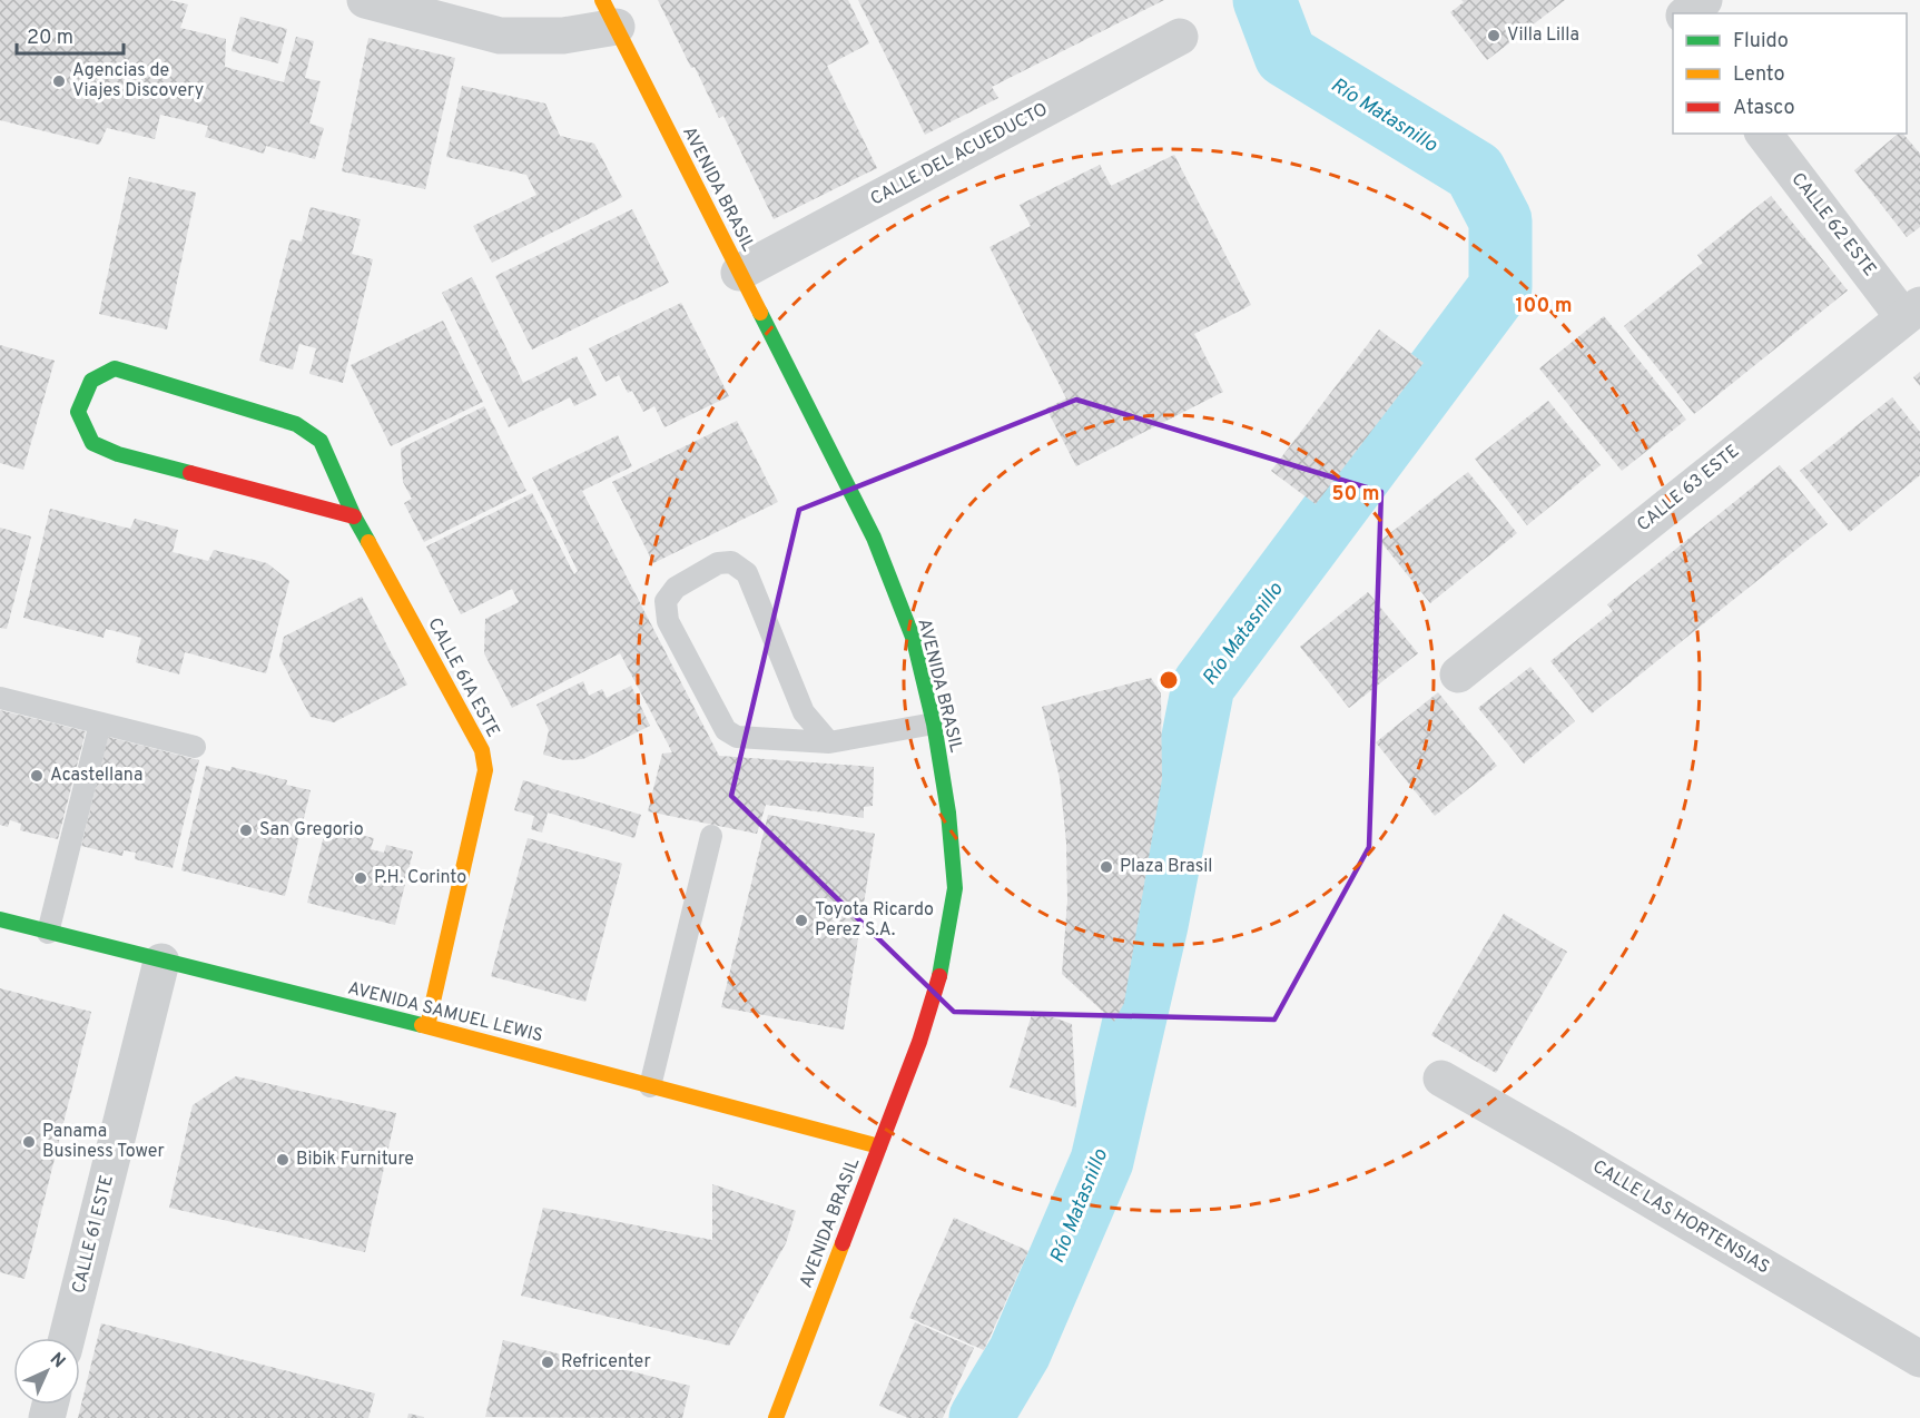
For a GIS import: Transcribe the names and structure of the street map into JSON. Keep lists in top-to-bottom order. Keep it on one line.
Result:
{"streets":{"street":["CALLE DEL ACUEDUCTO","AVENIDA BRASIL","CALLE 62 ESTE","CALLE 63 ESTE","CALLE 61A ESTE","AVENIDA SAMUEL LEWIS","CALLE LAS HORTENSIAS","CALLE 61 ESTE"]},"crossings":[["CALLE DEL ACUEDUCTO","AVENIDA BRASIL"],["AVENIDA BRASIL","AVENIDA SAMUEL LEWIS"],["CALLE 62 ESTE","CALLE 63 ESTE"],["CALLE 61A ESTE","AVENIDA SAMUEL LEWIS"],["AVENIDA SAMUEL LEWIS","CALLE 61 ESTE"]],"water":["Río Matasnillo"],"places":["Villa Lilla","Agencias de Viajes Discovery","Acastellana","San Gregorio","Plaza Brasil","P.H. Corinto","Toyota Ricardo Perez S.A.","Panama Business Tower","Bibik Furniture","Refricenter"],"legend":["Fluido","Lento","Atasco"],"scale_bar":"20 m","north":"top right","rings":["100 m","50 m"]}
